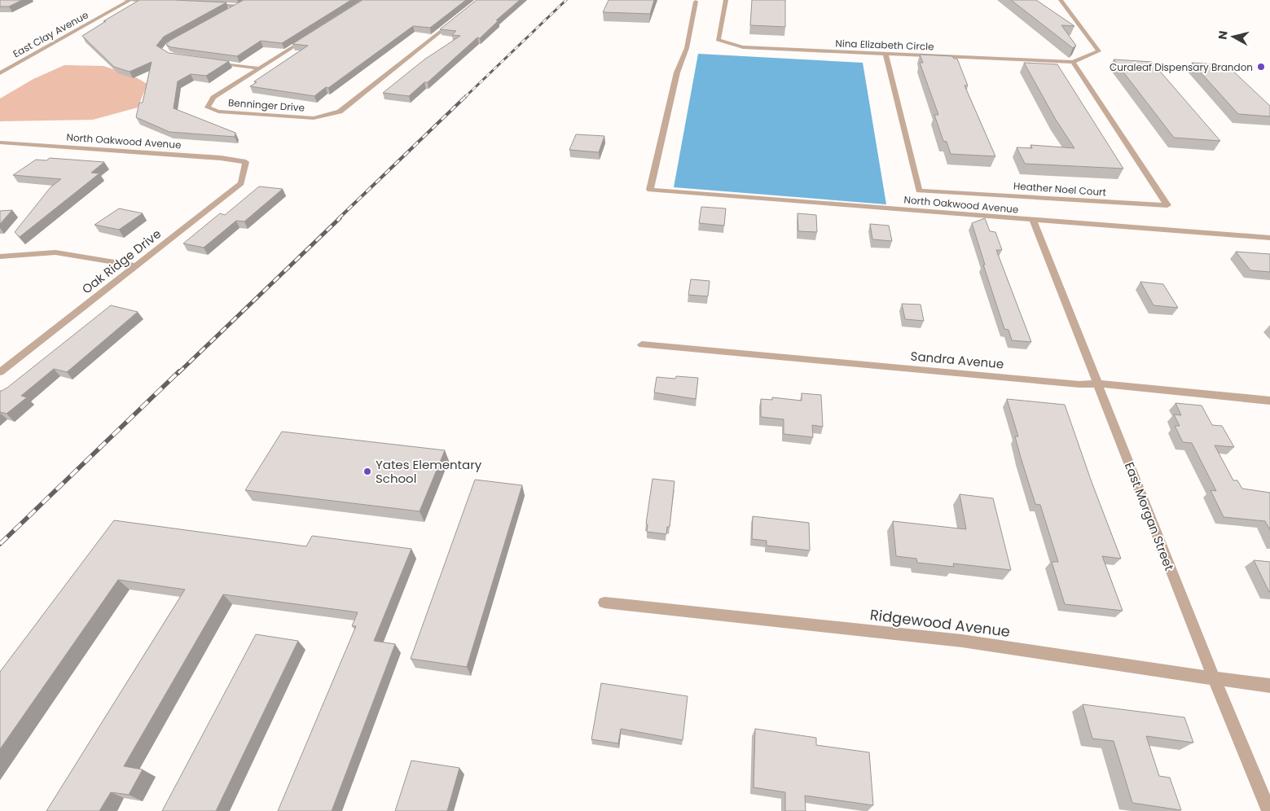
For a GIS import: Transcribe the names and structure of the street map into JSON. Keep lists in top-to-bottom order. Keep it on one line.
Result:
{"streets":{"street":["East Clay Avenue","Nina Elizabeth Circle","Benninger Drive","North Oakwood Avenue","Heather Noel Court","Oak Ridge Drive","Sandra Avenue","East Morgan Street","Ridgewood Avenue"]},"crossings":[["Nina Elizabeth Circle","Heather Noel Court"],["North Oakwood Avenue","Oak Ridge Drive"],["North Oakwood Avenue","East Morgan Street"],["Sandra Avenue","East Morgan Street"],["East Morgan Street","Ridgewood Avenue"]],"places":["Curaleaf Dispensary Brandon","Yates Elementary School"],"north":"left"}
